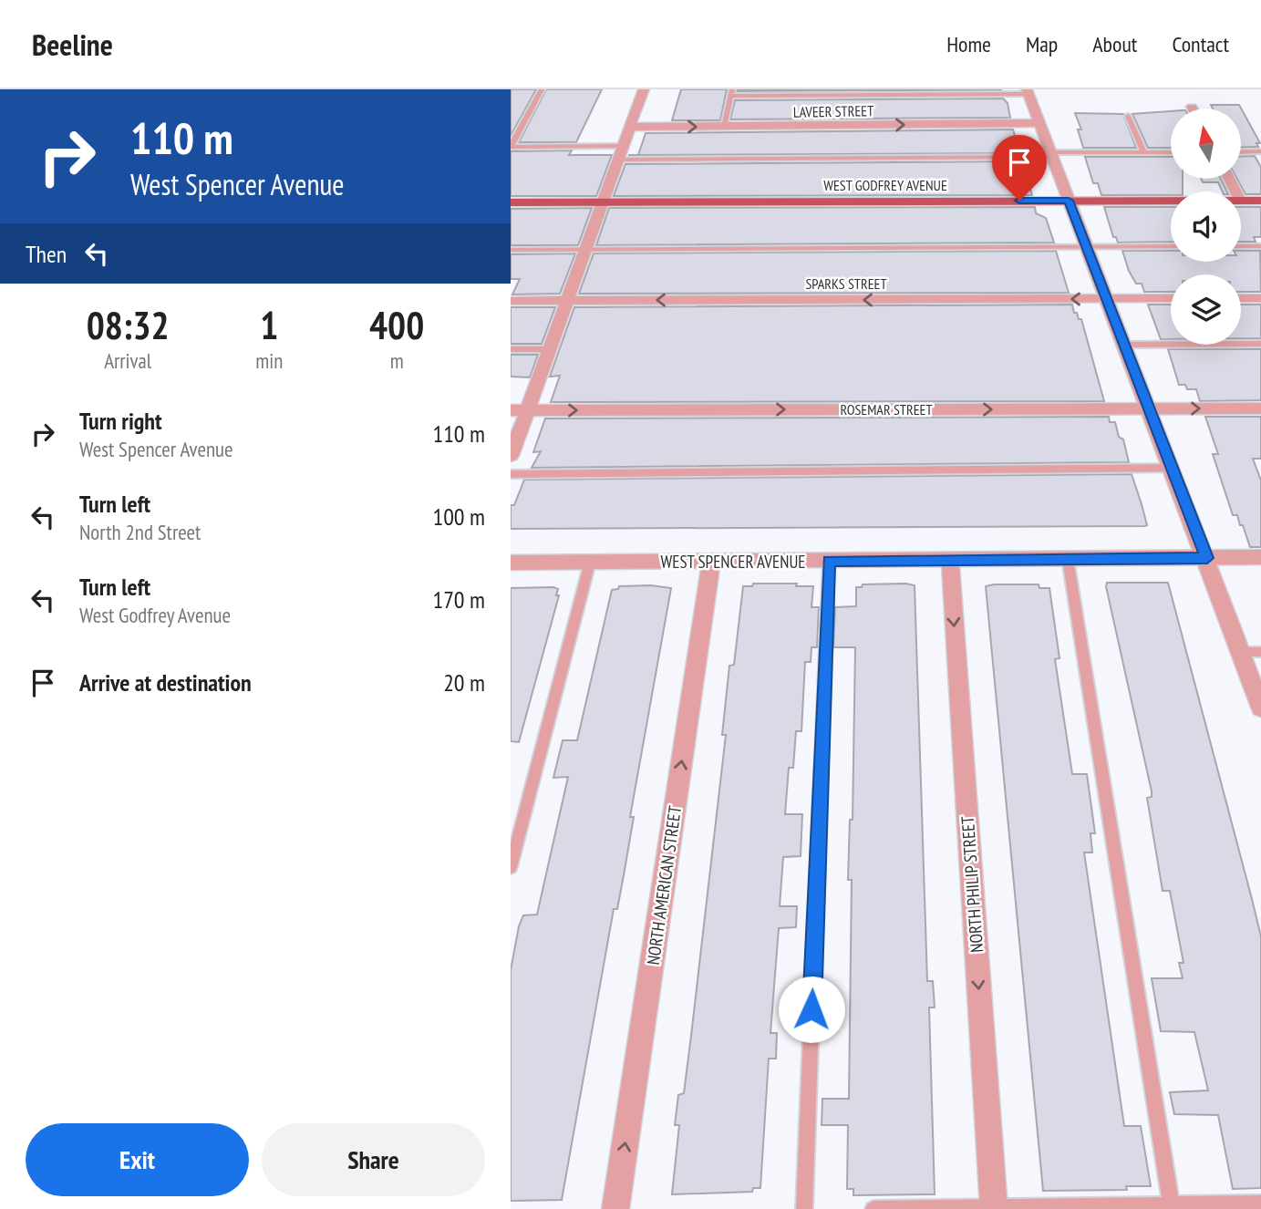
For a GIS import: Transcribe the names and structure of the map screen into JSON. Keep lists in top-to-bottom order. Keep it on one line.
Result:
{"streets":{"main road":["WEST GODFREY AVENUE"],"street":["LAVEER STREET","SPARKS STREET","ROSEMAR STREET","WEST SPENCER AVENUE","NORTH PHILIP STREET","NORTH AMERICAN STREET"]},"crossings":[["WEST SPENCER AVENUE","NORTH PHILIP STREET"],["WEST SPENCER AVENUE","NORTH AMERICAN STREET"]],"one_way":["LAVEER STREET","SPARKS STREET","ROSEMAR STREET","NORTH PHILIP STREET","NORTH AMERICAN STREET"],"north":"top","page":{"header":"Beeline","nav":["Home","Map","About","Contact"],"turn":["110 m","West Spencer Avenue"],"then":"Then","eta":["08:32","Arrival","1","min","400","m"],"list":[{"name":"Turn right","note":"West Spencer Avenue","value":"110 m"},{"name":"Turn left","note":"North 2nd Street","value":"100 m"},{"name":"Turn left","note":"West Godfrey Avenue","value":"170 m"},{"name":"Arrive at destination","value":"20 m"}],"buttons":["Exit","Share"]}}
